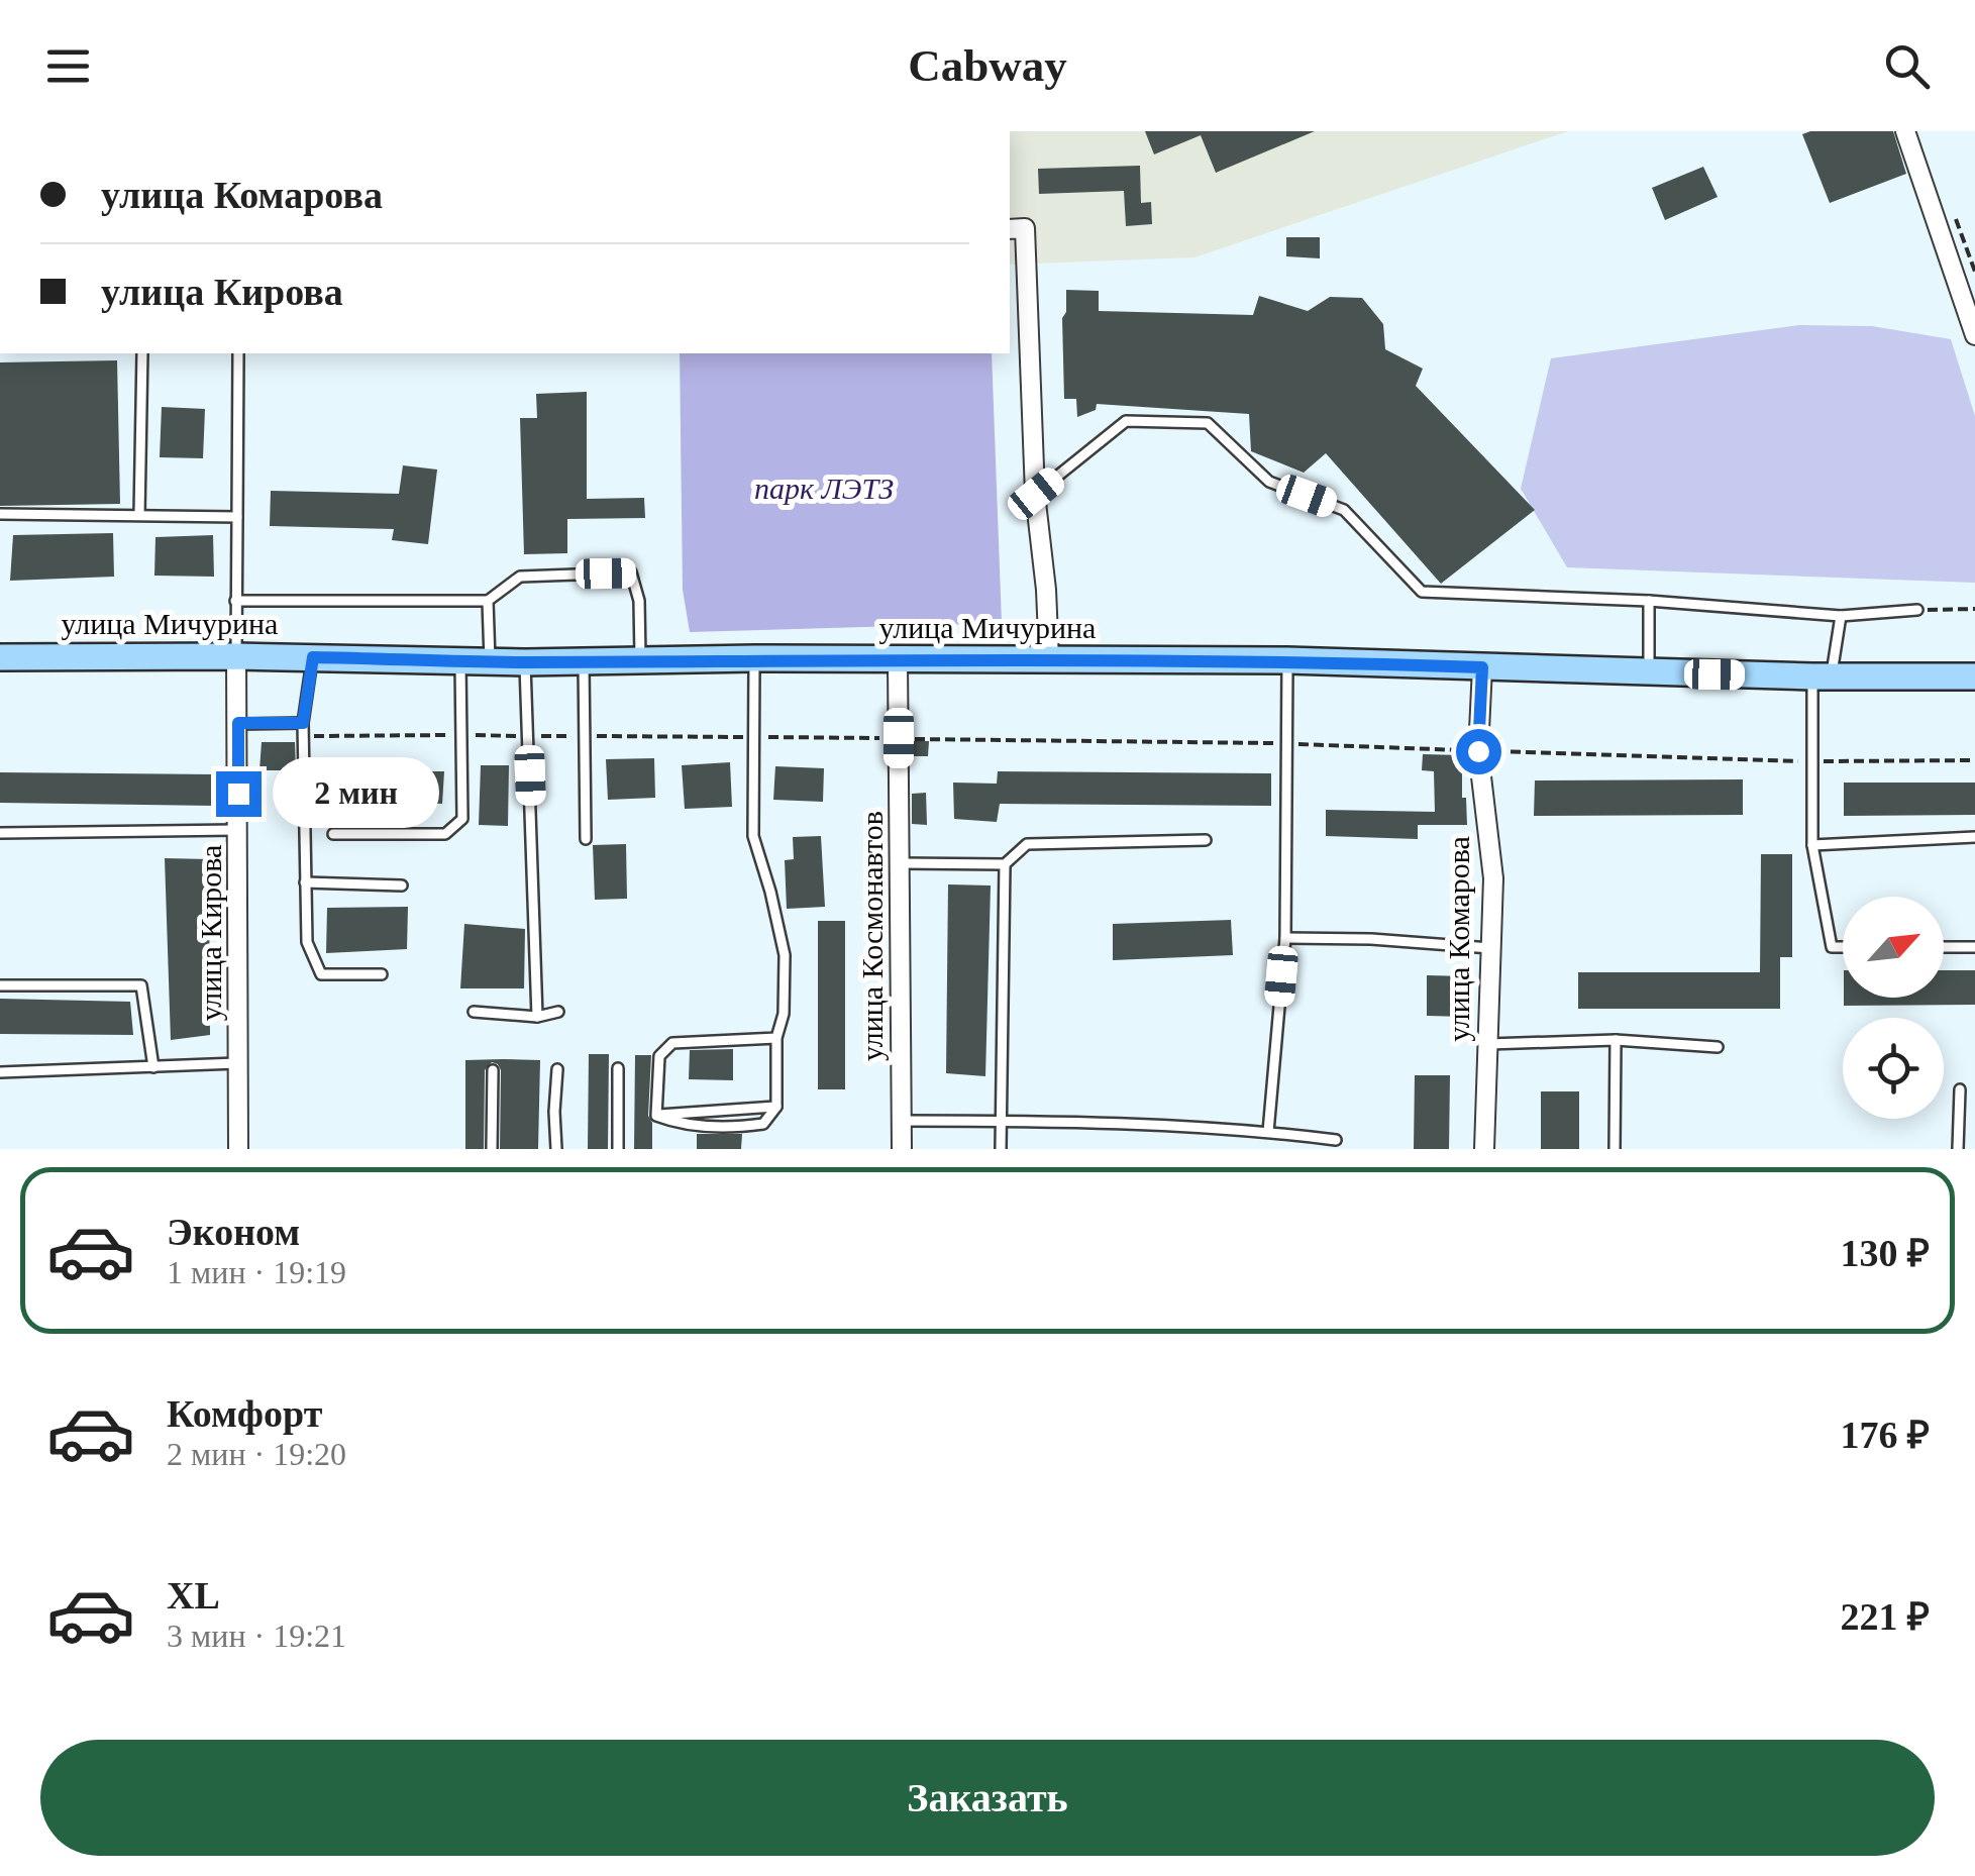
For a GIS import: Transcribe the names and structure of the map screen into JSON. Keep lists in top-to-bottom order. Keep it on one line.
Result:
{"streets":{"main road":["улица Мичурина"],"street":["улица Кирова","улица Космонавтов","улица Комарова"]},"crossings":[["улица Мичурина","улица Кирова"],["улица Мичурина","улица Космонавтов"],["улица Мичурина","улица Комарова"]],"parks":["парк ЛЭТЗ"],"north":"top right","page":{"header":"Cabway","banner":["улица Комарова","улица Кирова"],"bubble":"2 мин","list":[{"name":"Эконом","note":"1 мин · 19:19","value":"130 ₽"},{"name":"Комфорт","note":"2 мин · 19:20","value":"176 ₽"},{"name":"XL","note":"3 мин · 19:21","value":"221 ₽"}],"buttons":"Заказать"}}
